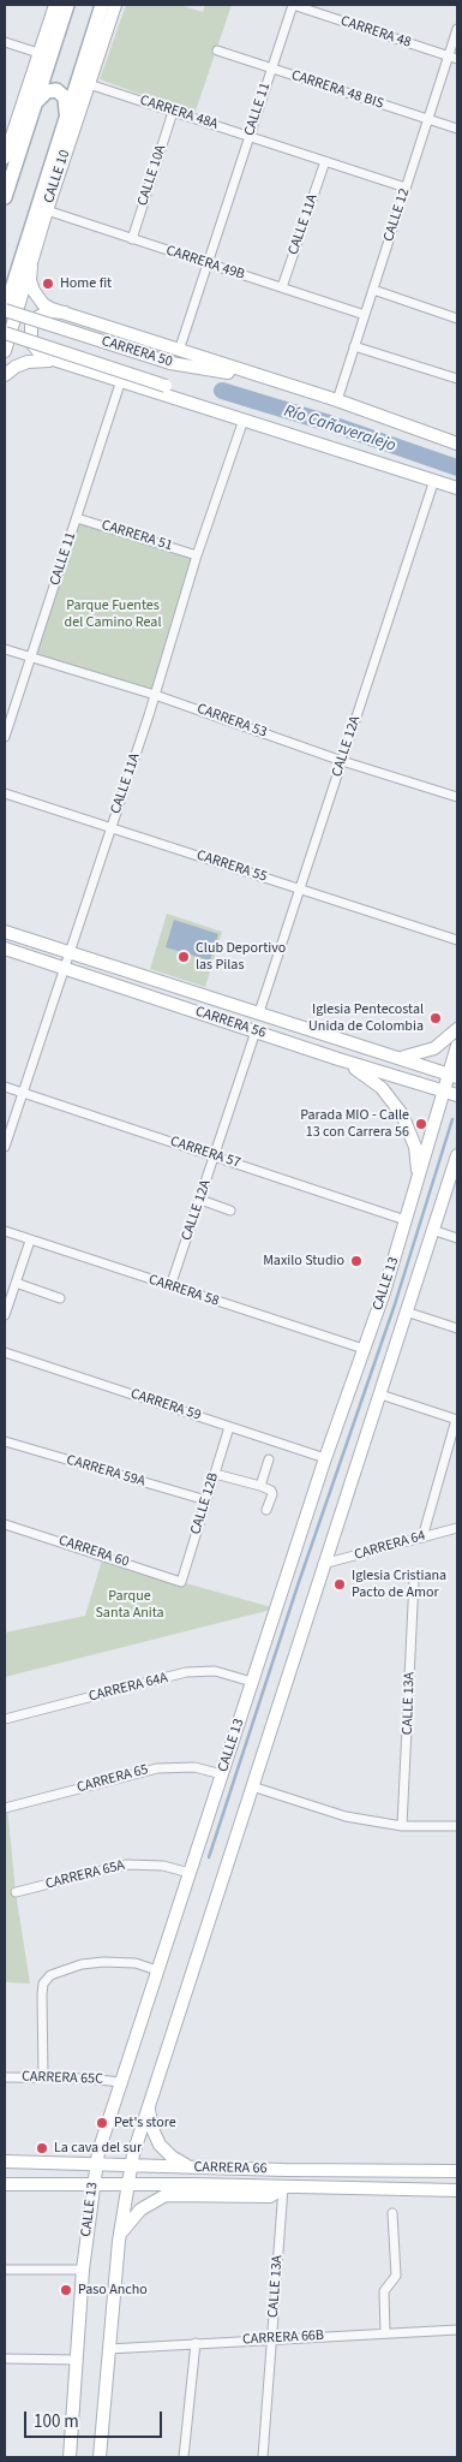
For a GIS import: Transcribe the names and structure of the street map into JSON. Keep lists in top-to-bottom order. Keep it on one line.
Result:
{"streets":{"main road":["CALLE 10","CARRERA 50","CARRERA 56","CALLE 13","CARRERA 66"],"street":["CARRERA 48","CARRERA 48 BIS","CALLE 11","CARRERA 48A","CALLE 10A","CALLE 12","CALLE 11A","CARRERA 49B","CARRERA 51","CARRERA 53","CALLE 12A","CARRERA 55","CARRERA 57","CARRERA 58","CARRERA 59","CARRERA 59A","CALLE 12B","CARRERA 64","CARRERA 60","CARRERA 64A","CALLE 13A","CARRERA 65","CARRERA 65A","CARRERA 65C","CARRERA 66B"]},"crossings":[["CARRERA 48","CALLE 11"],["CARRERA 48","CALLE 12"],["CARRERA 48 BIS","CALLE 11"],["CARRERA 48 BIS","CALLE 12"],["CALLE 11","CARRERA 48A"],["CALLE 11","CARRERA 49B"],["CALLE 11","CARRERA 50"],["CALLE 11","CARRERA 51"],["CALLE 11","CARRERA 53"],["CARRERA 48A","CALLE 10A"],["CARRERA 48A","CALLE 10"],["CARRERA 48A","CALLE 12"],["CARRERA 48A","CALLE 11A"],["CALLE 10A","CARRERA 49B"],["CALLE 10","CARRERA 49B"],["CALLE 10","CARRERA 50"],["CALLE 12","CARRERA 49B"],["CALLE 12","CARRERA 50"],["CALLE 11A","CARRERA 49B"],["CALLE 11A","CARRERA 50"],["CALLE 11A","CARRERA 51"],["CALLE 11A","CARRERA 53"],["CALLE 11A","CARRERA 55"],["CALLE 11A","CARRERA 56"],["CALLE 11A","CARRERA 57"],["CARRERA 50","CALLE 12A"],["CARRERA 53","CALLE 12A"],["CALLE 12A","CARRERA 55"],["CALLE 12A","CARRERA 56"],["CALLE 12A","CARRERA 57"],["CALLE 12A","CARRERA 58"],["CARRERA 56","CALLE 13"],["CARRERA 57","CALLE 13"],["CALLE 13","CARRERA 58"],["CALLE 13","CARRERA 59"],["CALLE 13","CARRERA 64"],["CALLE 13","CARRERA 64A"],["CALLE 13","CARRERA 65"],["CALLE 13","CARRERA 65A"],["CALLE 13","CARRERA 65C"],["CALLE 13","CARRERA 66"],["CALLE 13","CARRERA 66B"],["CARRERA 59","CALLE 12B"],["CARRERA 59A","CALLE 12B"],["CALLE 12B","CARRERA 60"],["CALLE 13A","CARRERA 66"],["CALLE 13A","CARRERA 66B"]],"water":["Río Cañaveralejo"],"parks":["Parque Fuentes del Camino Real","Parque Santa Anita"],"places":["Home fit","Club Deportivo las Pilas","Iglesia Pentecostal Unida de Colombia","Parada MIO - Calle 13 con Carrera 56","Maxilo Studio","Iglesia Cristiana Pacto de Amor","Pet's store","La cava del sur","Paso Ancho"],"scale_bar":"100 m"}
